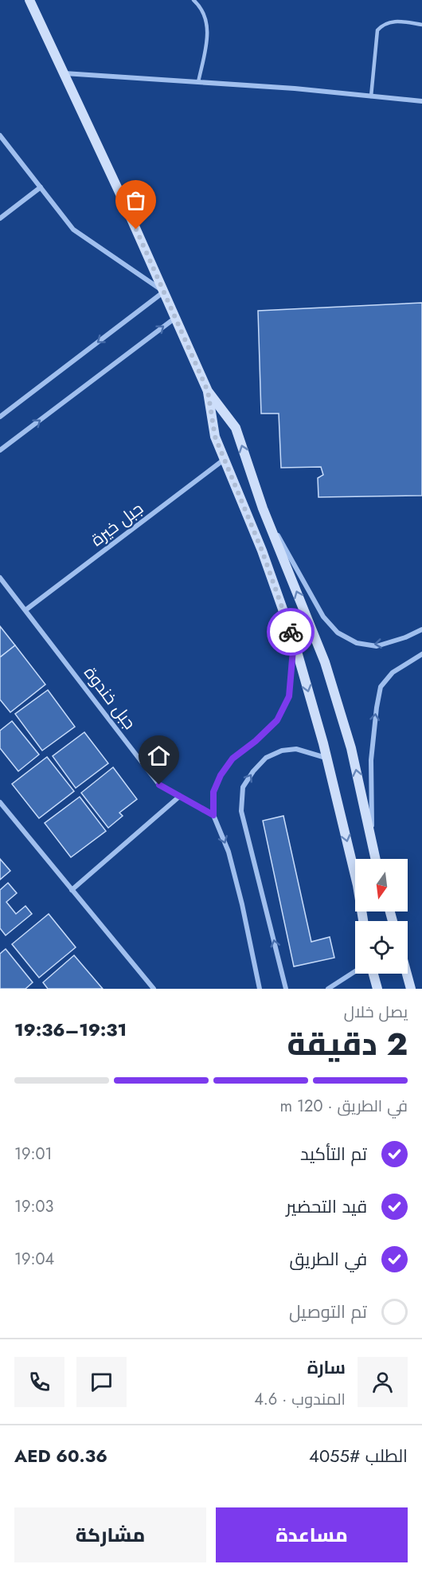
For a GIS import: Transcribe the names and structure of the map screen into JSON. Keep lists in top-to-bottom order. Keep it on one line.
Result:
{"streets":{"street":["جبل خيرة","جبل خندوة"]},"crossings":[["جبل خيرة","جبل خندوة"]],"north":"bottom","page":{"heading":["2 دقيقة","يصل خلال","19:31–19:36"],"panel":["سارة","المندوب · 4.6","الطلب #4055","AED 60.36"],"bar":"في الطريق · 120 m","list":[["تم التأكيد","19:01"],["قيد التحضير","19:03"],["في الطريق","19:04"],"تم التوصيل"],"buttons":["مساعدة","مشاركة"]}}
